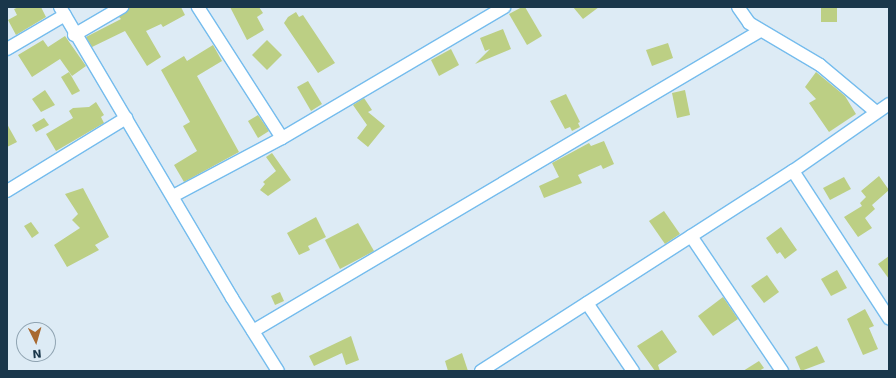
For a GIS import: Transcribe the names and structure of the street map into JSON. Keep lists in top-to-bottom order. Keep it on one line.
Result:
{"north":"bottom"}
